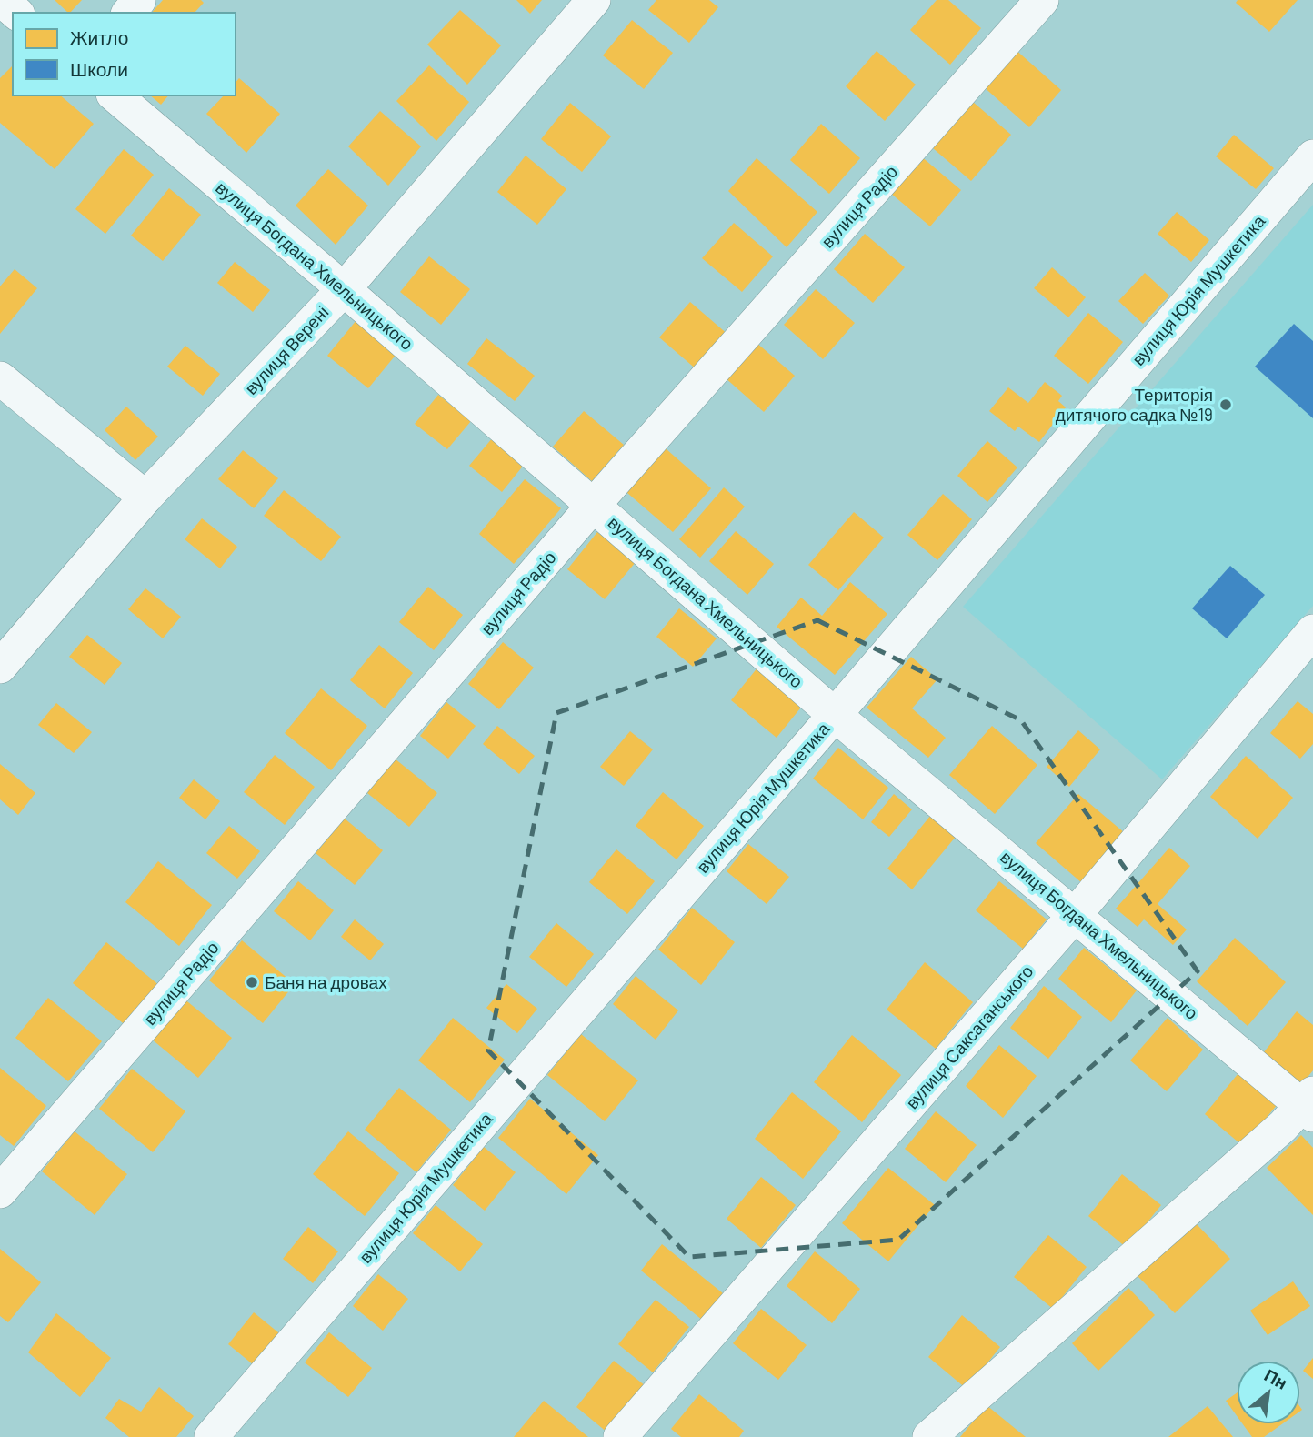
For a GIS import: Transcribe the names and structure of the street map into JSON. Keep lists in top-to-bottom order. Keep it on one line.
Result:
{"streets":{"street":["вулиця Радіо","вулиця Богдана Хмельницького","вулиця Юрія Мушкетика","вулиця Верені","вулиця Саксаганського"]},"crossings":[["вулиця Радіо","вулиця Богдана Хмельницького"],["вулиця Богдана Хмельницького","вулиця Юрія Мушкетика"],["вулиця Богдана Хмельницького","вулиця Верені"],["вулиця Богдана Хмельницького","вулиця Саксаганського"]],"places":["Територія дитячого садка №19","Баня на дровах"],"legend":["Житло","Школи"],"north":"top right"}
